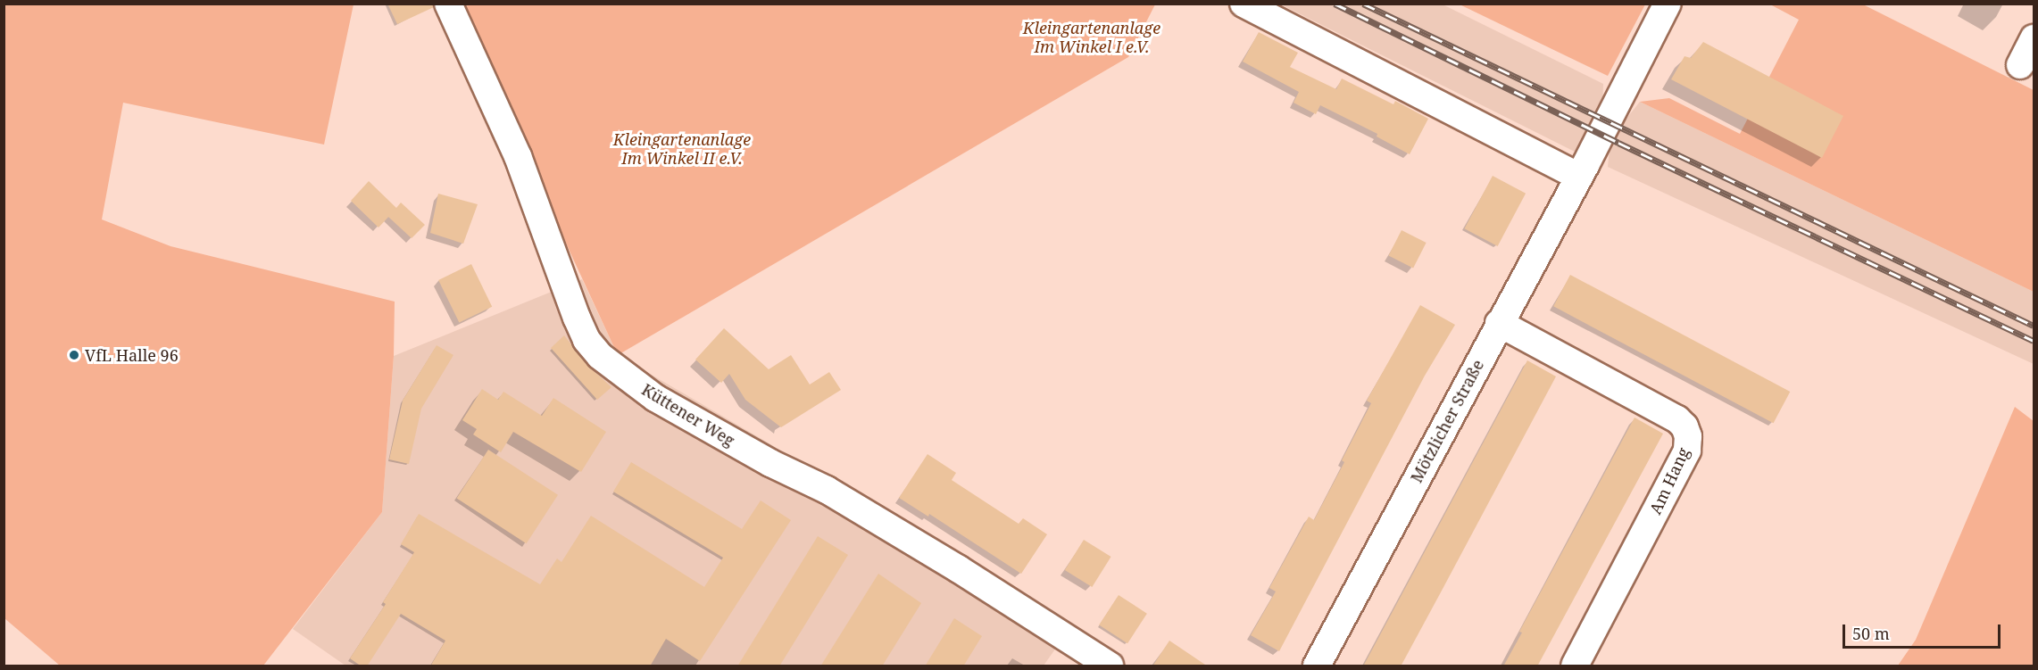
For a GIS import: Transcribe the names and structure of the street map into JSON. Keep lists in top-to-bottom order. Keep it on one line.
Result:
{"streets":{"street":["Küttener Weg","Mötzlicher Straße","Am Hang"]},"crossings":[["Mötzlicher Straße","Am Hang"]],"parks":["Kleingartenanlage Im Winkel I e.V.","Kleingartenanlage Im Winkel II e.V."],"places":["VfL Halle 96"],"scale_bar":"50 m"}
